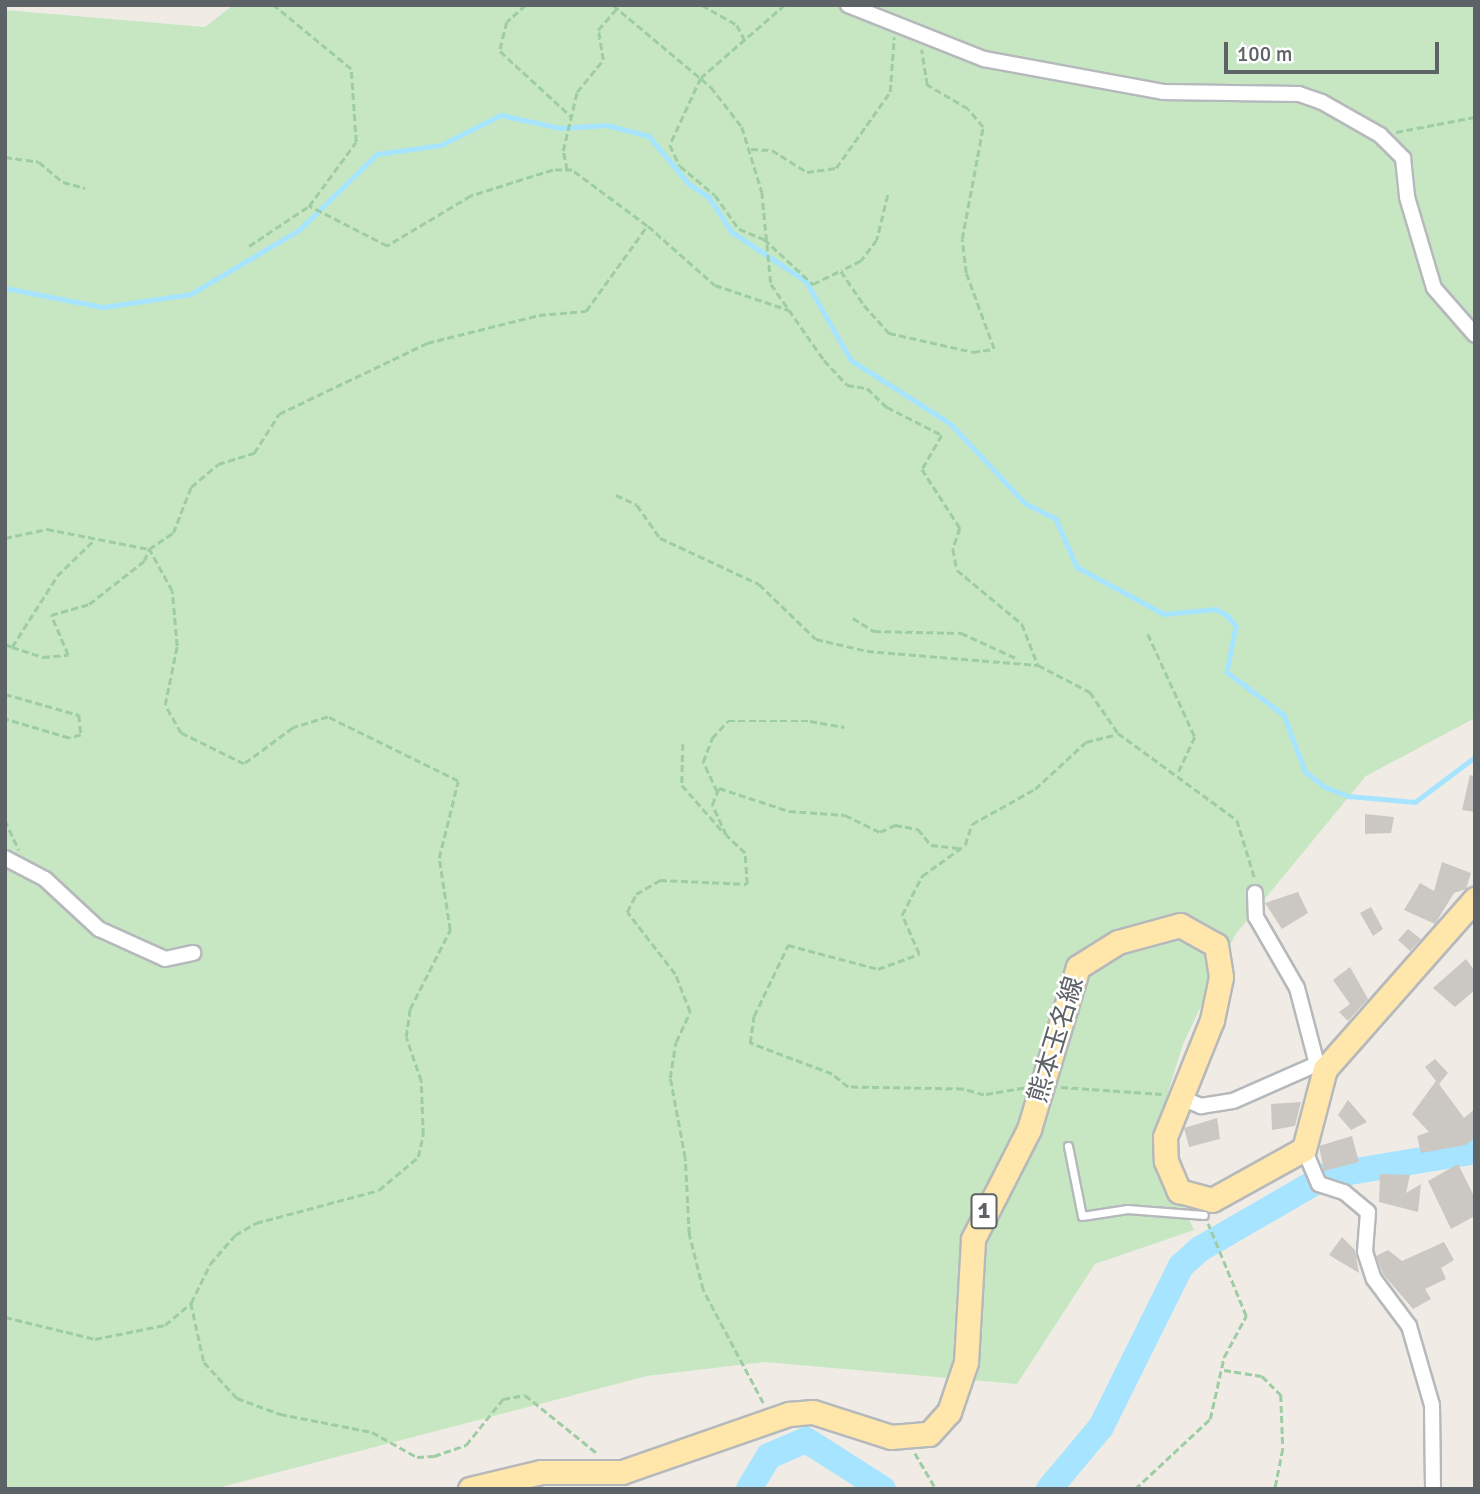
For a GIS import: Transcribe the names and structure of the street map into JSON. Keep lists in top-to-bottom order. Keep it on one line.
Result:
{"streets":{"main road":["熊本玉名線","1"]},"scale_bar":"100 m"}
